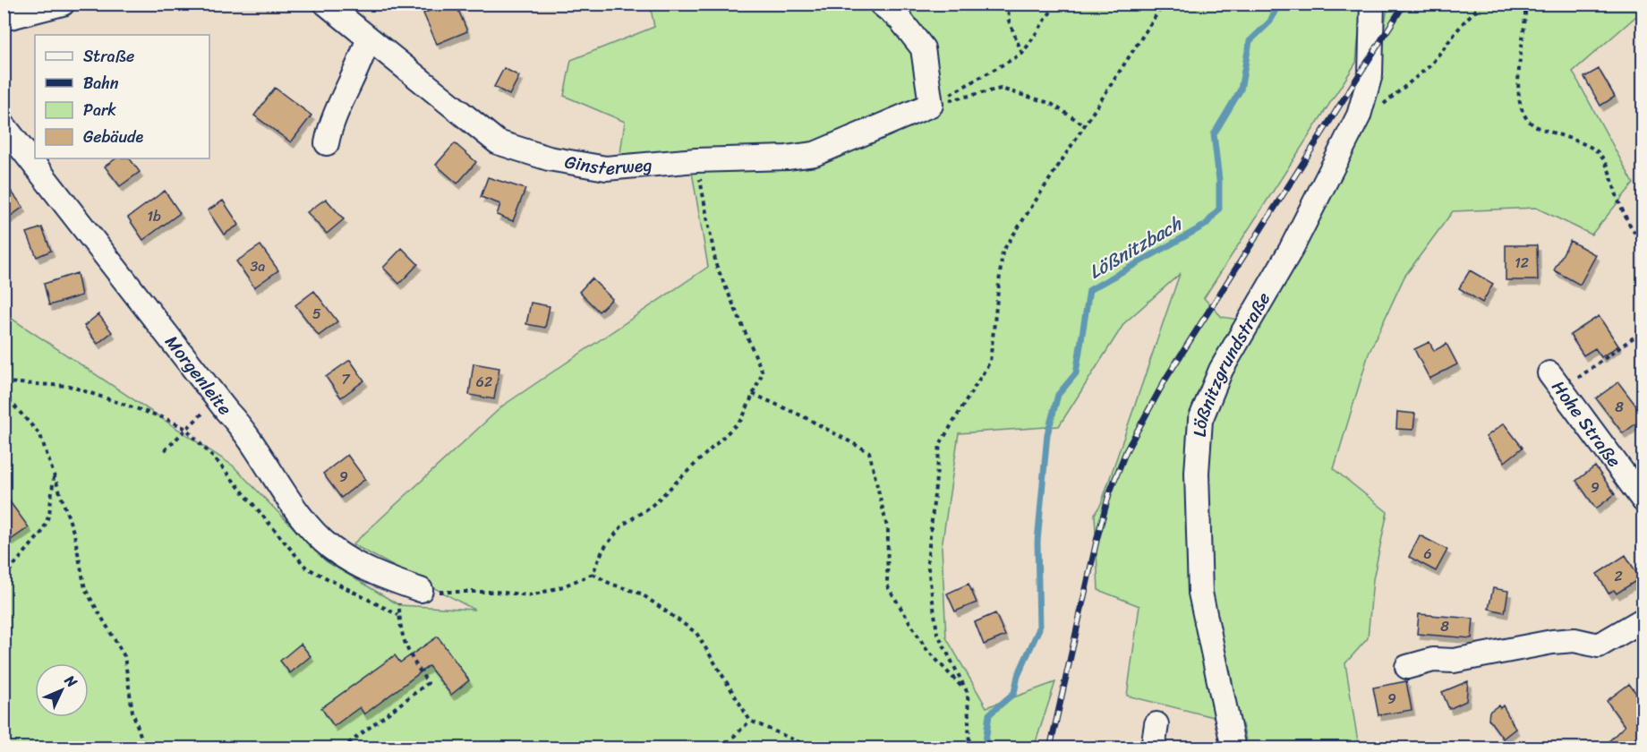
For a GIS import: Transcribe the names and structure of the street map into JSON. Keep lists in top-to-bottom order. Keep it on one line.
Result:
{"streets":{"street":["Ginsterweg","Lößnitzgrundstraße","Morgenleite","Hohe Straße"]},"water":["Lößnitzbach"],"house_numbers":["1b","12","3a","5","7","62","8","9","9","6","2","8","9"],"legend":["Straße","Bahn","Park","Gebäude"],"north":"top right"}
